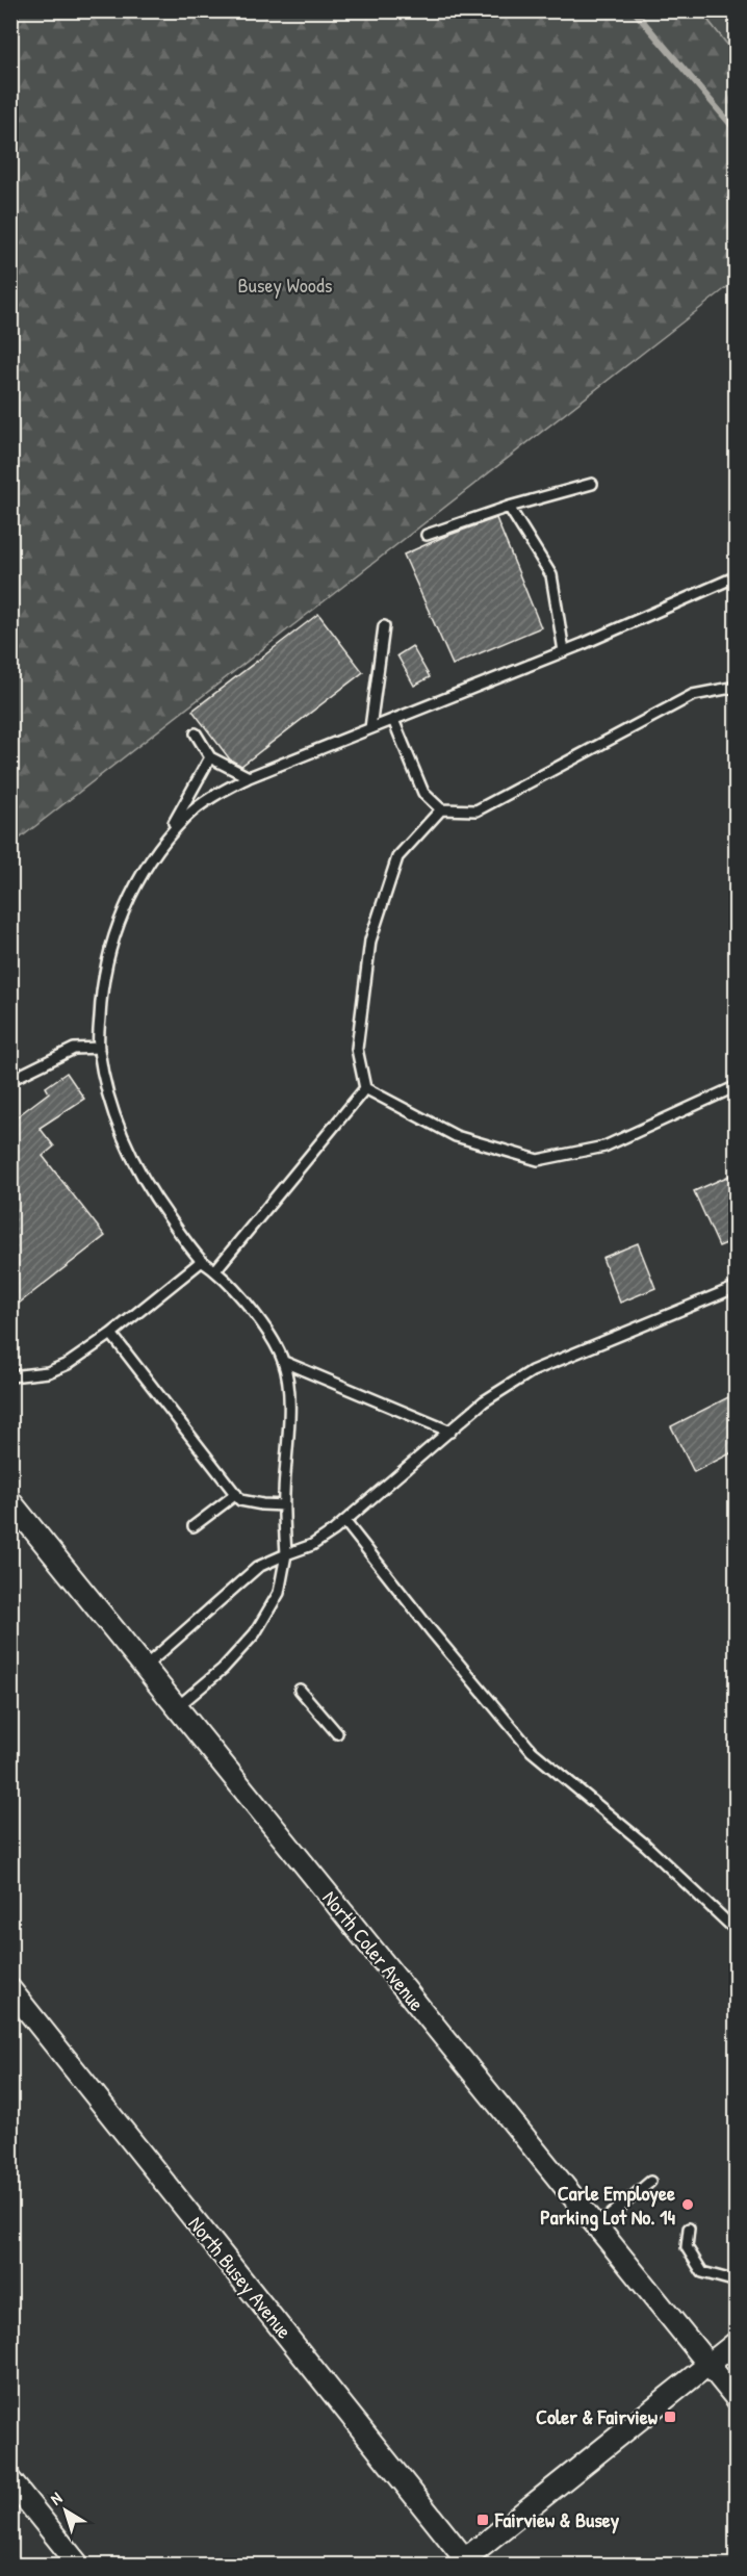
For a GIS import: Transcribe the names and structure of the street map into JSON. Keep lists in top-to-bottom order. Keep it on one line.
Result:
{"streets":{"street":["North Coler Avenue","North Busey Avenue"]},"parks":["Busey Woods"],"places":{"other":["Carle Employee Parking Lot No. 14"],"transit":["Coler & Fairview","Fairview & Busey"]},"north":"top left"}
